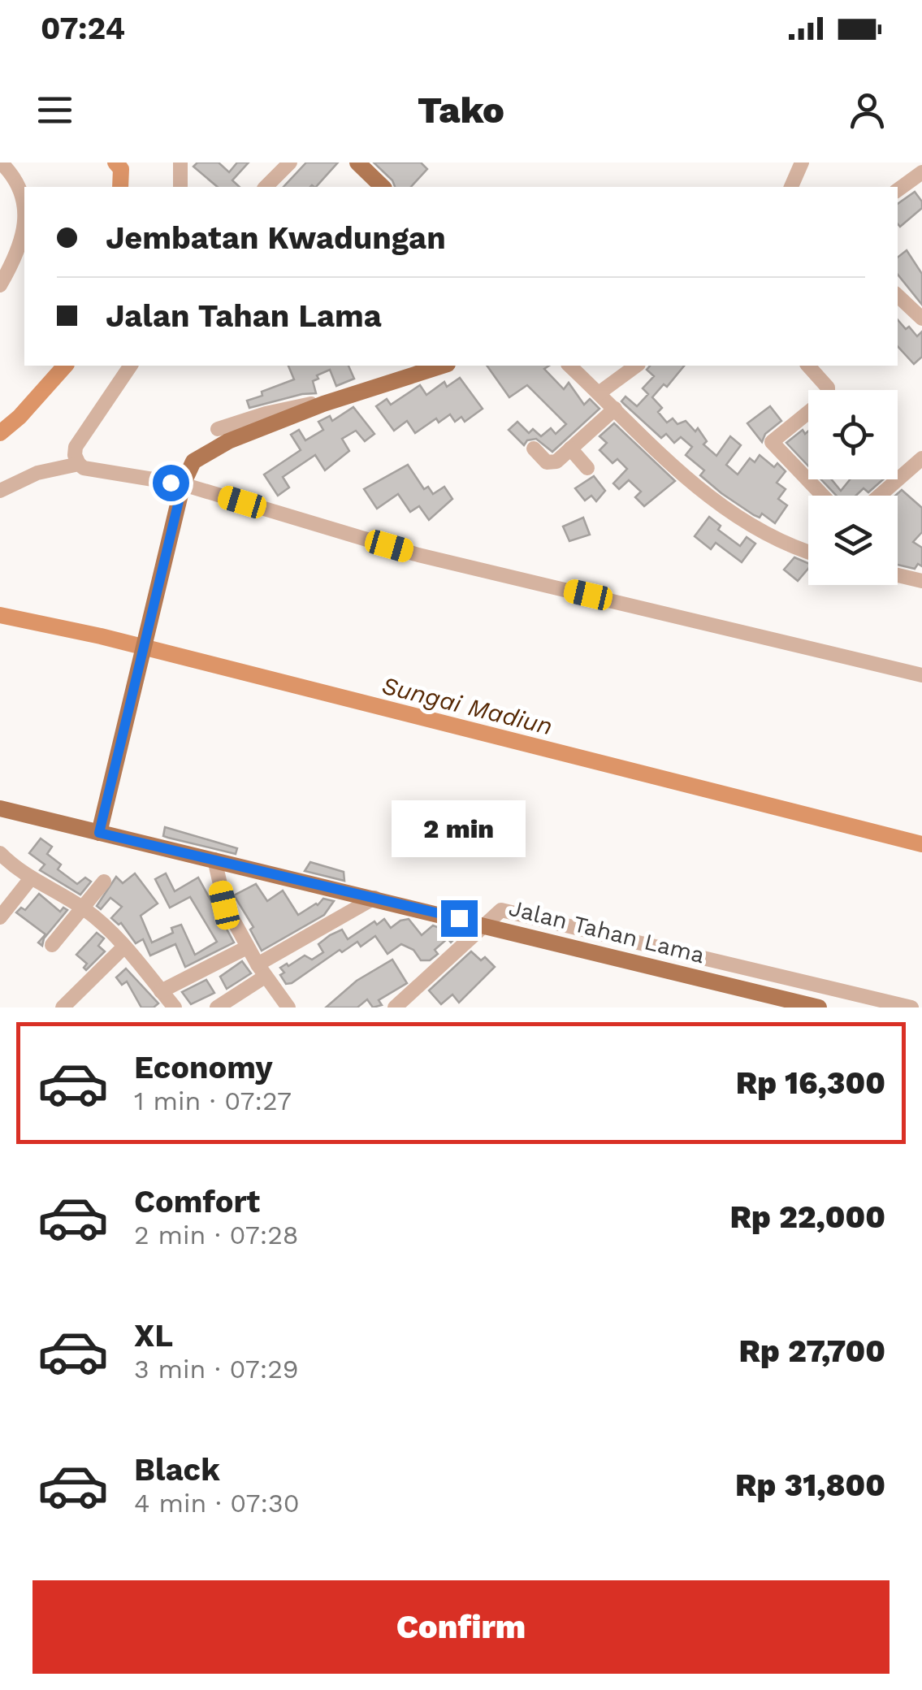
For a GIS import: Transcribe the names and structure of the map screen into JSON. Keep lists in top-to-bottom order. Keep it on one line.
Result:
{"streets":{"main road":["Jalan Tahan Lama"]},"water":["Sungai Madiun"],"page":{"status":"07:24","header":"Tako","banner":["Jembatan Kwadungan","Jalan Tahan Lama"],"bubble":"2 min","list":[{"name":"Economy","note":"1 min · 07:27","value":"Rp 16,300"},{"name":"Comfort","note":"2 min · 07:28","value":"Rp 22,000"},{"name":"XL","note":"3 min · 07:29","value":"Rp 27,700"},{"name":"Black","note":"4 min · 07:30","value":"Rp 31,800"}],"buttons":"Confirm"}}
